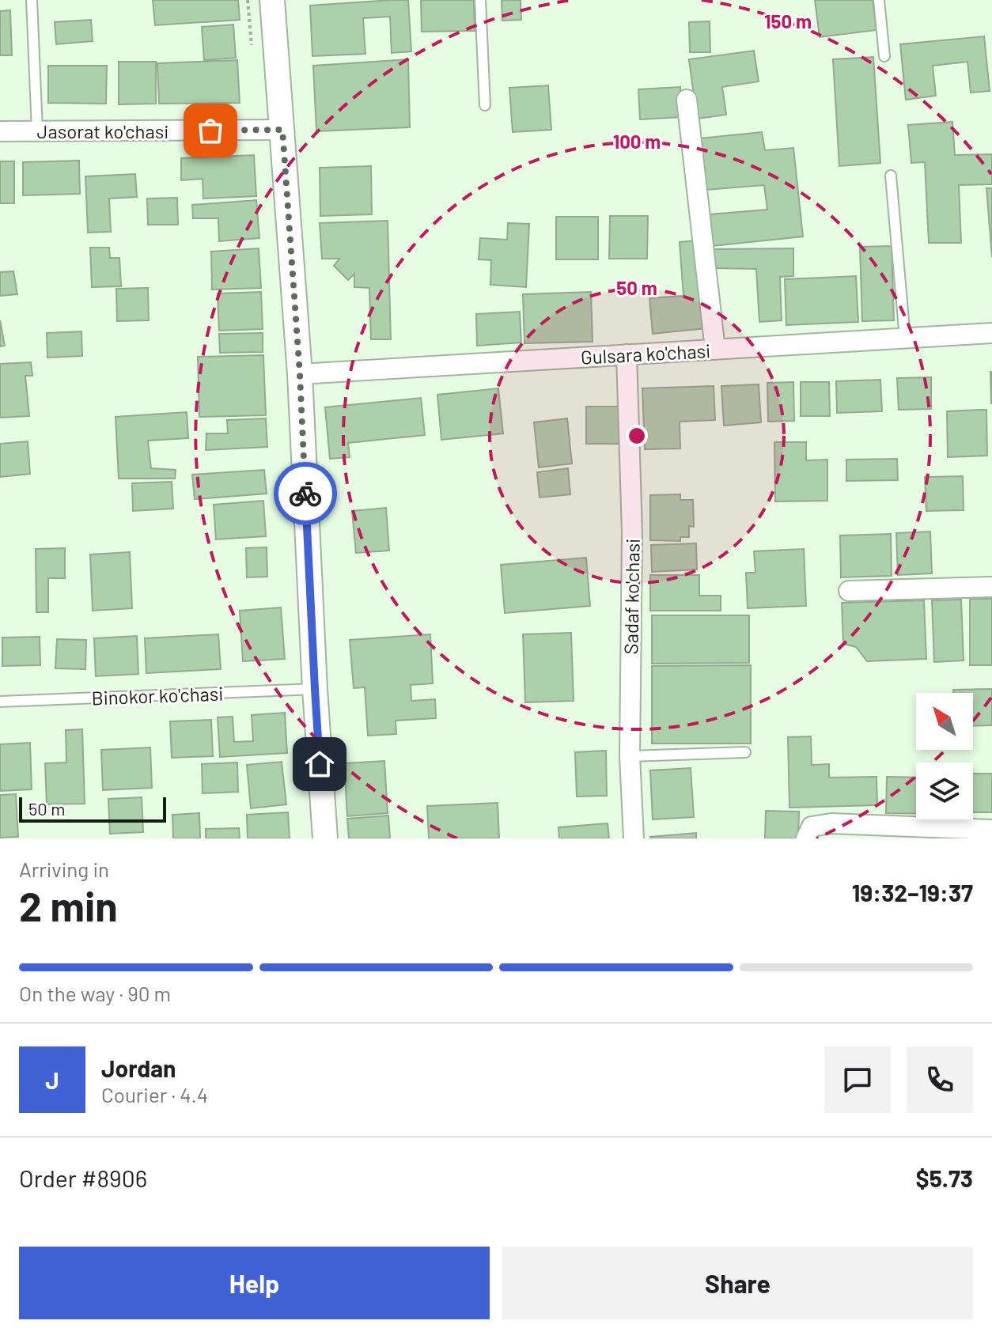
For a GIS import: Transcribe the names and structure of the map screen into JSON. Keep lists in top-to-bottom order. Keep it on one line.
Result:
{"streets":{"street":["Jasorat ko'chasi","Gulsara ko'chasi","Sadaf ko'chasi"],"lane":["Binokor ko'chasi"]},"crossings":[["Gulsara ko'chasi","Sadaf ko'chasi"]],"scale_bar":"50 m","north":"top left","page":{"scale":"50 m","heading":["2 min","Arriving in","19:32–19:37"],"panel":["Jordan","Courier · 4.4","Order #8906","$5.73"],"bar":"On the way · 90 m","round":"J","buttons":["Help","Share"]},"rings":["150 m","100 m","50 m"]}
